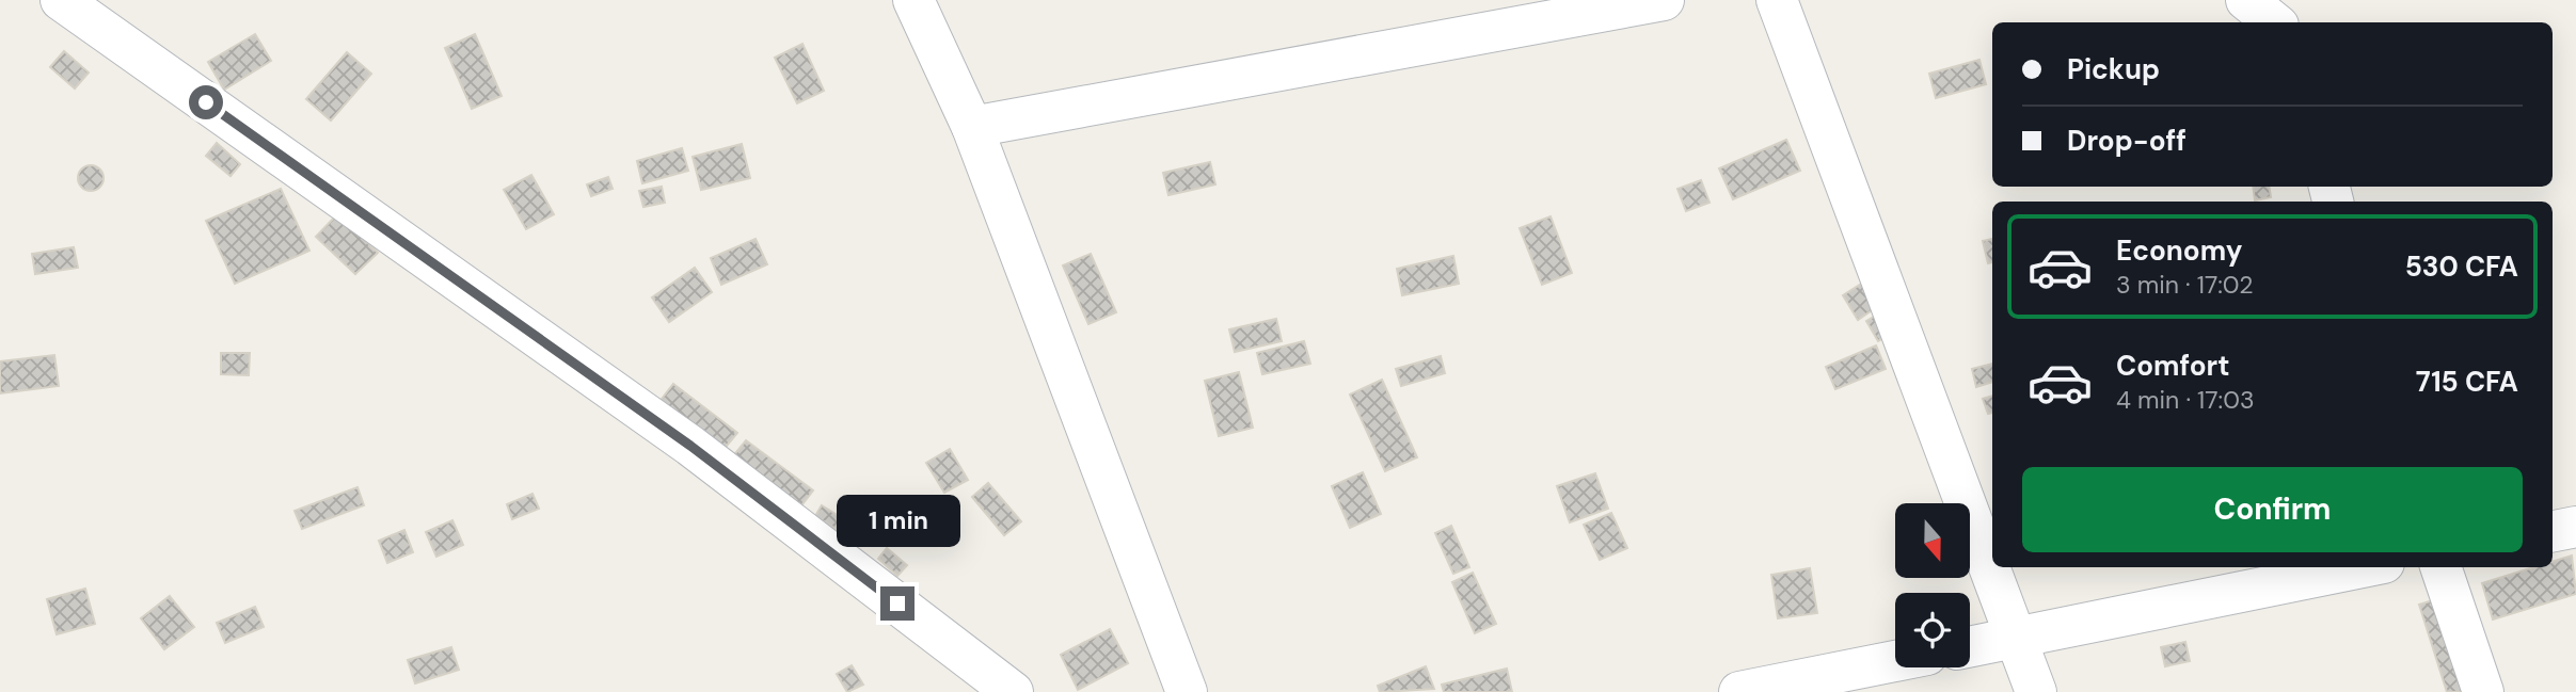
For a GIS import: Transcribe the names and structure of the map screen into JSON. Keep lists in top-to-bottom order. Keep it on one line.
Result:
{"north":"bottom","page":{"banner":["Pickup","Drop-off"],"list":[{"name":"Economy","note":"3 min · 17:02","value":"530 CFA"},{"name":"Comfort","note":"4 min · 17:03","value":"715 CFA"}],"buttons":"Confirm","bubble":"1 min"}}
